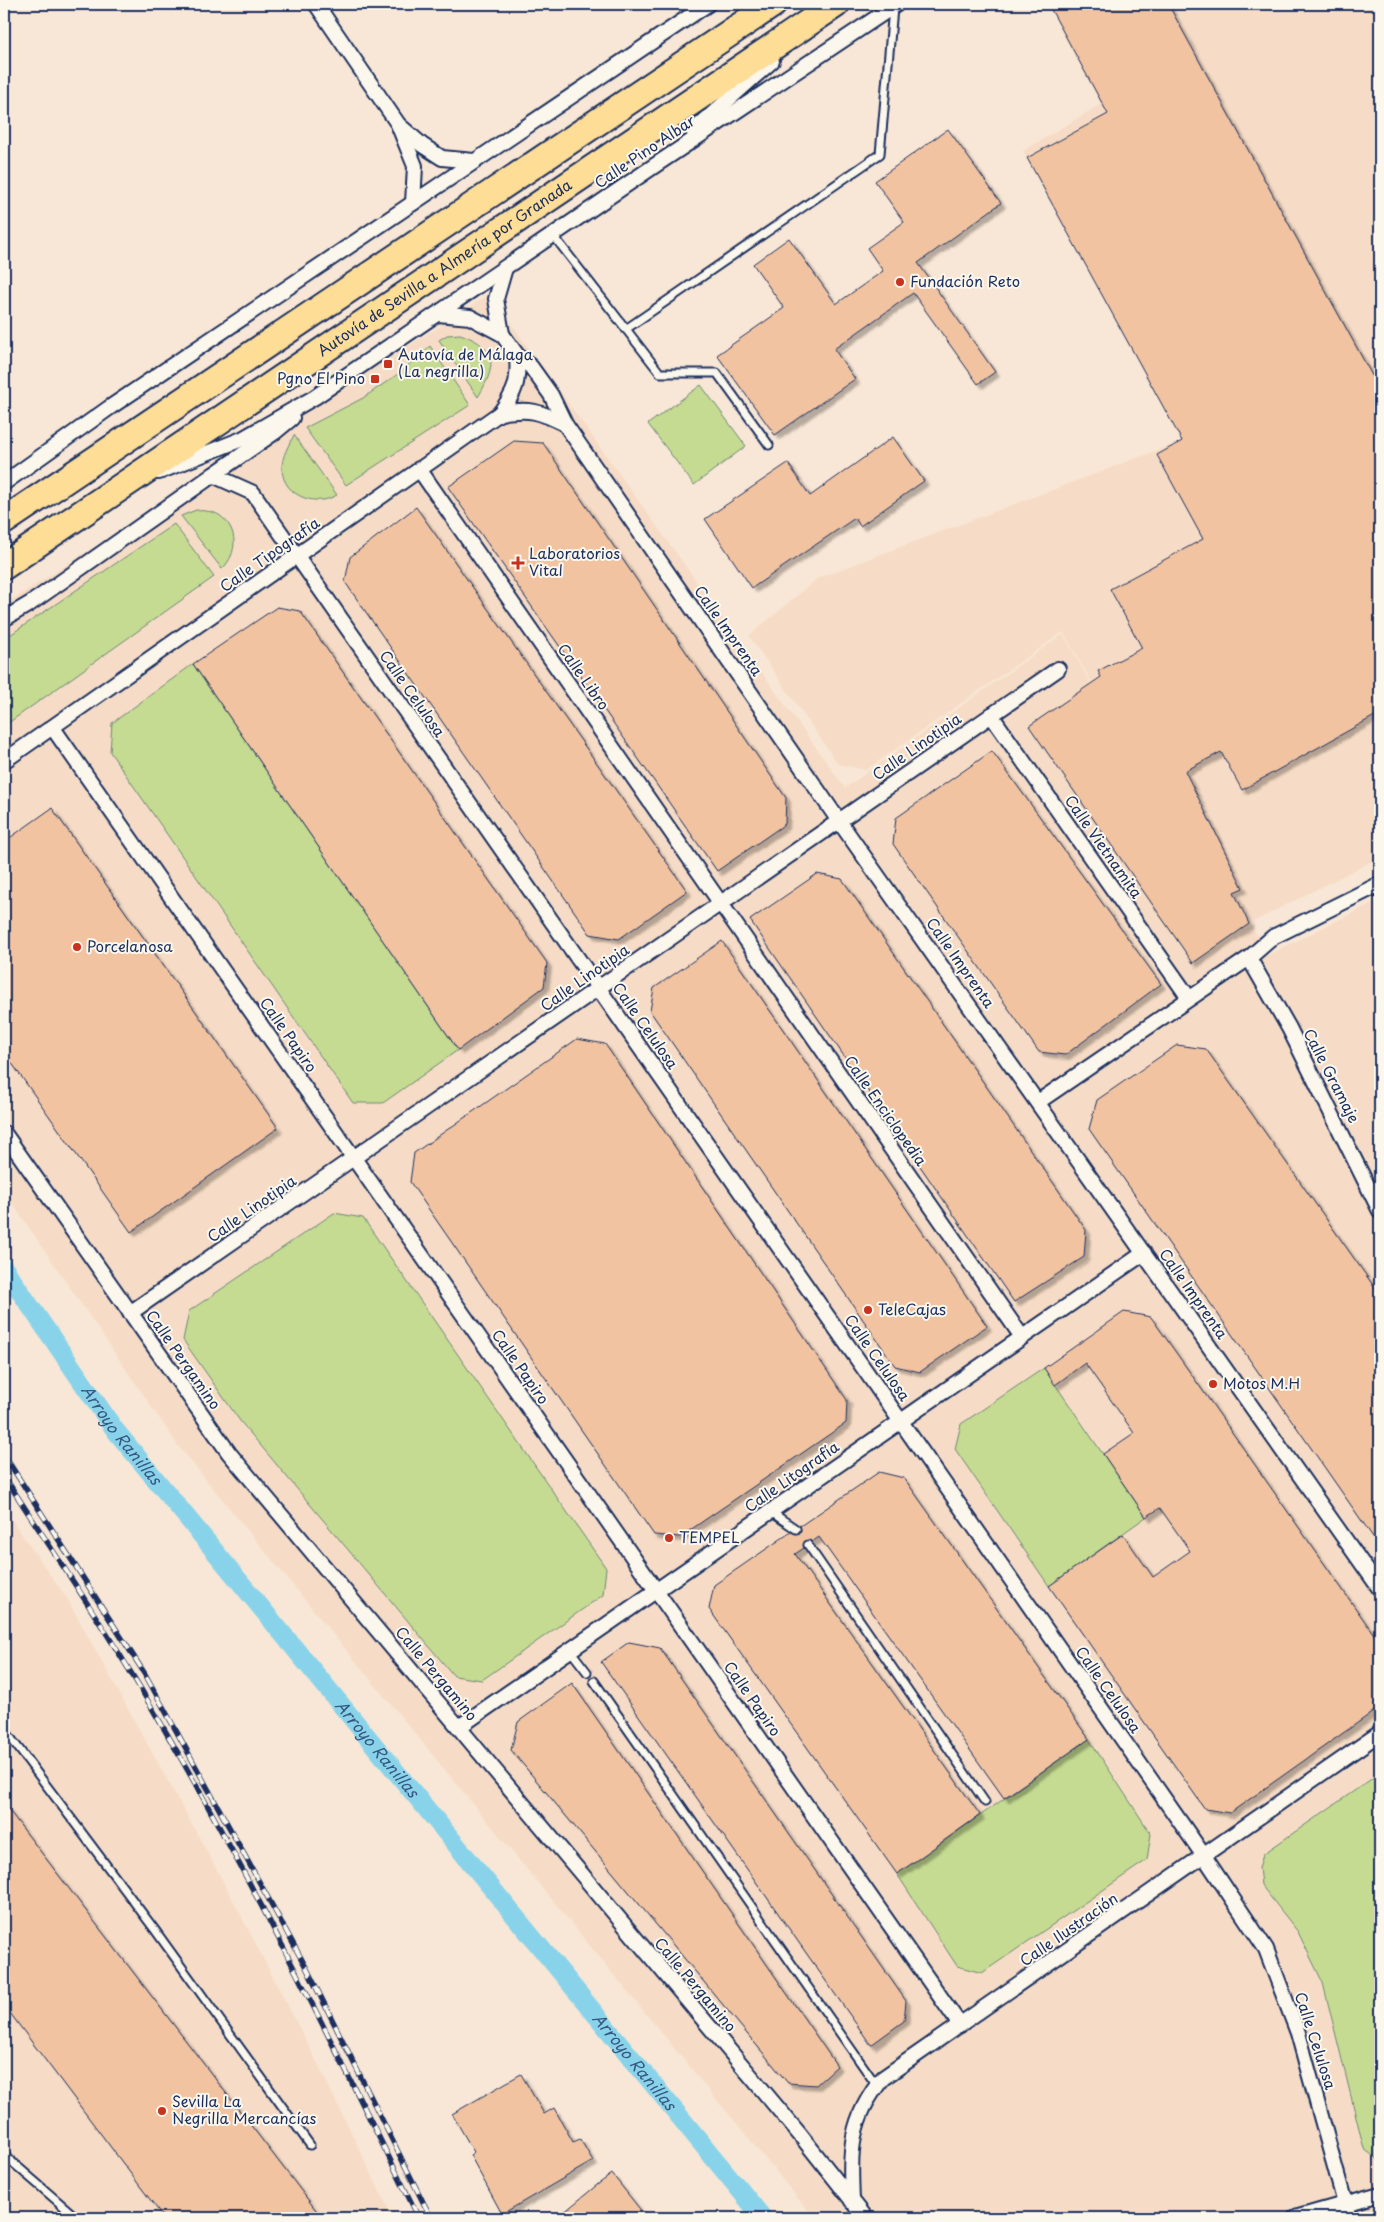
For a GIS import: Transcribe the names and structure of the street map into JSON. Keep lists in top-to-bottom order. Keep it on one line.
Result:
{"streets":{"highway":["Autovía de Sevilla a Almería por Granada"],"street":["Calle Pino Albar","Calle Tipografía","Calle Imprenta","Calle Libro","Calle Celulosa","Calle Linotipia","Calle Vietnamita","Calle Papiro","Calle Gramaje","Calle Enciclopedia","Calle Pergamino","Calle Litografía","Calle Ilustración"]},"crossings":[["Calle Pino Albar","Calle Imprenta"],["Calle Tipografía","Calle Imprenta"],["Calle Tipografía","Calle Libro"],["Calle Tipografía","Calle Celulosa"],["Calle Tipografía","Calle Papiro"],["Calle Imprenta","Calle Linotipia"],["Calle Imprenta","Calle Litografía"],["Calle Libro","Calle Linotipia"],["Calle Libro","Calle Enciclopedia"],["Calle Celulosa","Calle Linotipia"],["Calle Celulosa","Calle Litografía"],["Calle Celulosa","Calle Ilustración"],["Calle Linotipia","Calle Vietnamita"],["Calle Linotipia","Calle Papiro"],["Calle Linotipia","Calle Enciclopedia"],["Calle Linotipia","Calle Pergamino"],["Calle Papiro","Calle Litografía"],["Calle Papiro","Calle Ilustración"],["Calle Enciclopedia","Calle Litografía"],["Calle Pergamino","Calle Litografía"],["Calle Pergamino","Calle Ilustración"]],"water":["Arroyo Ranillas"],"places":{"other":["Fundación Reto","Porcelanosa","TeleCajas","Motos M.H","TEMPEL","Sevilla La Negrilla Mercancías"],"transit":["Autovía de Málaga (La negrilla)","Pgno El Pino"],"health":["Laboratorios Vital"]}}
